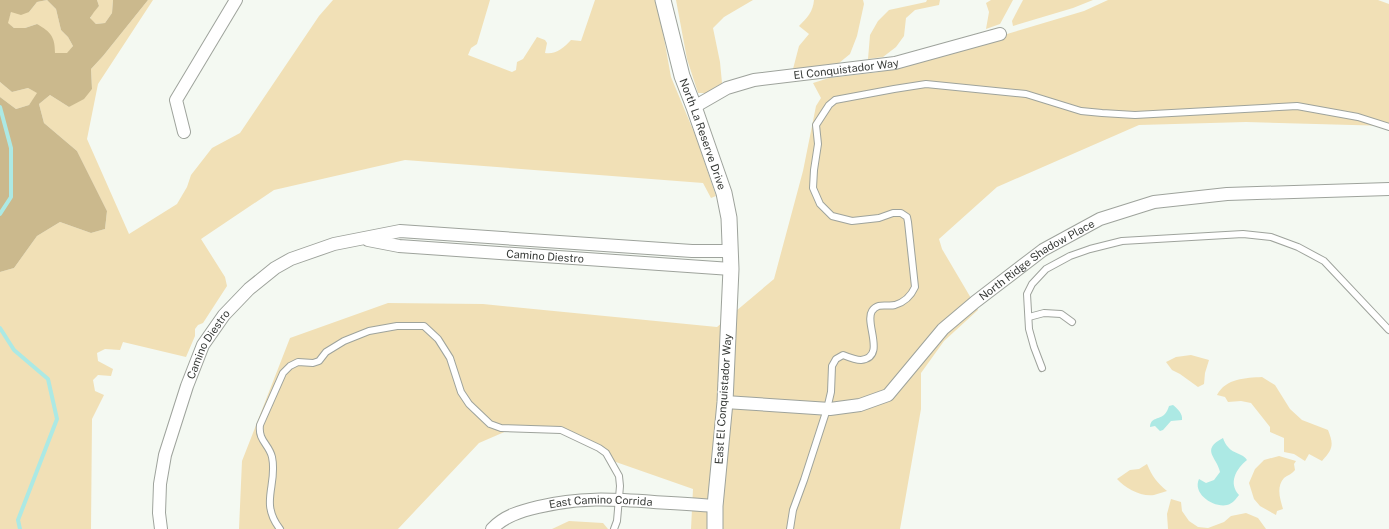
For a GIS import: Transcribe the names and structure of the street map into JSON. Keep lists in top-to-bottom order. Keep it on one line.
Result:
{"streets":{"street":["El Conquistador Way","North La Reserve Drive","Camino Diestro","North Ridge Shadow Place","East El Conquistador Way","East Camino Corrida"]},"crossings":[["El Conquistador Way","North La Reserve Drive"],["North La Reserve Drive","Camino Diestro"],["North La Reserve Drive","East El Conquistador Way"],["Camino Diestro","East El Conquistador Way"],["North Ridge Shadow Place","East El Conquistador Way"],["East El Conquistador Way","East Camino Corrida"]]}
